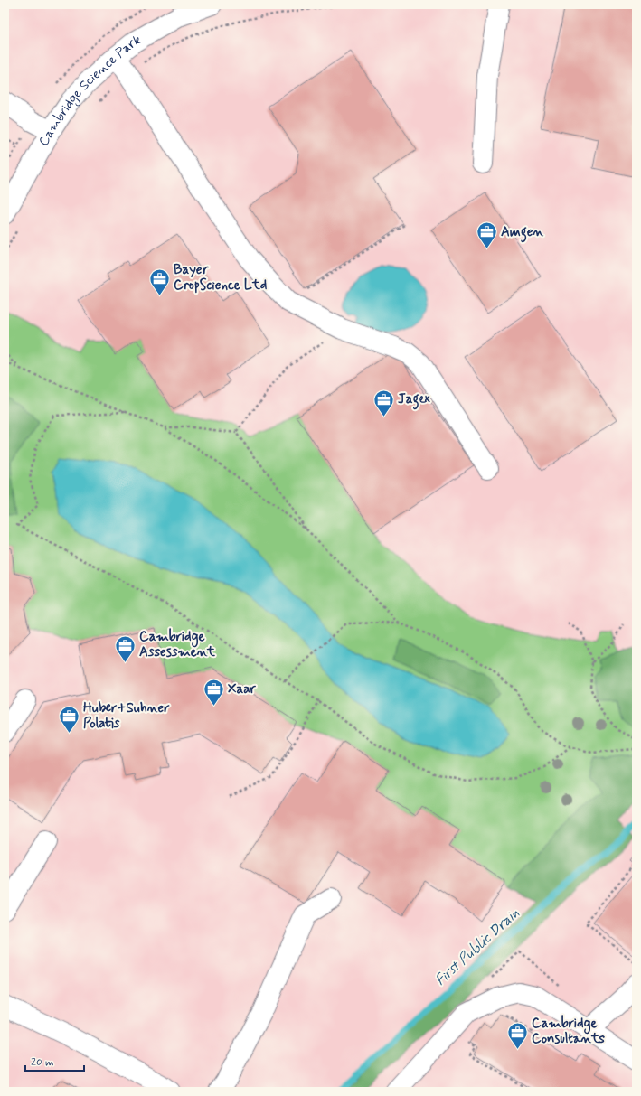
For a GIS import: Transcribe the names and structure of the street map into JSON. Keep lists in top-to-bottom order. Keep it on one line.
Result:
{"streets":{"street":["Cambridge Science Park"]},"water":["First Public Drain"],"places":{"office":["Amgen","Bayer CropScience Ltd","Jagex","Cambridge Assessment","Xaar","Huber+Suhner Polatis","Cambridge Consultants"]},"scale_bar":"20 m"}
